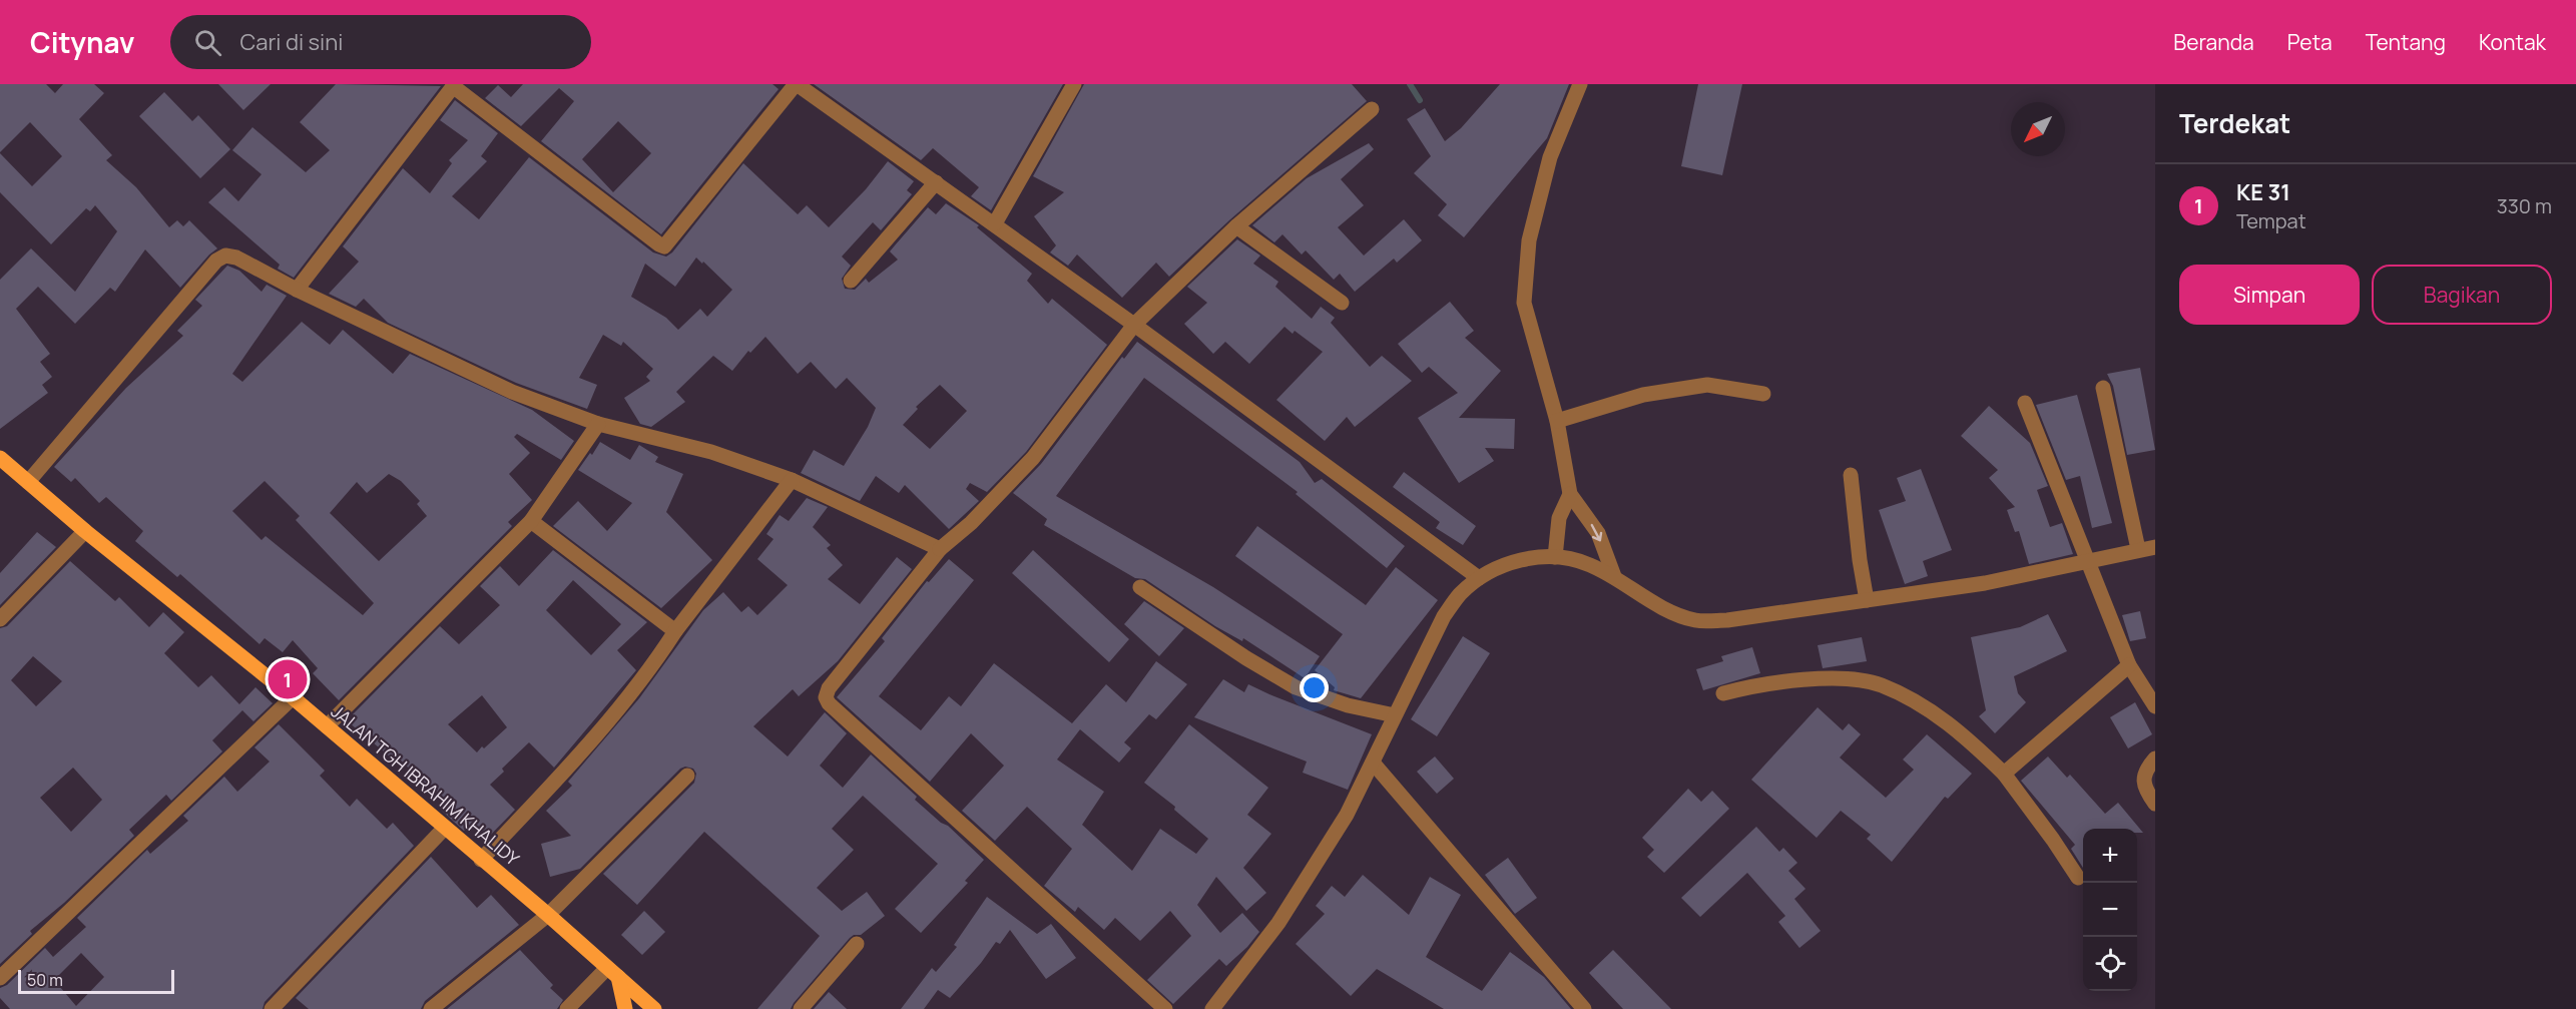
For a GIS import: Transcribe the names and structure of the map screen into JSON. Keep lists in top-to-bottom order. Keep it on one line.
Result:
{"streets":{"main road":["JALAN TGH IBRAHIM KHALIDY"]},"scale_bar":"50 m","north":"bottom left","page":{"header":"Citynav","search":"Cari di sini","nav":["Beranda","Peta","Tentang","Kontak"],"heading":"Terdekat","list":[{"mark":"1","name":"KE 31","note":"Tempat","value":"330 m"}],"buttons":["Simpan","Bagikan"],"pins":"1","map_buttons":["+","−"],"scale":"50 m"}}
